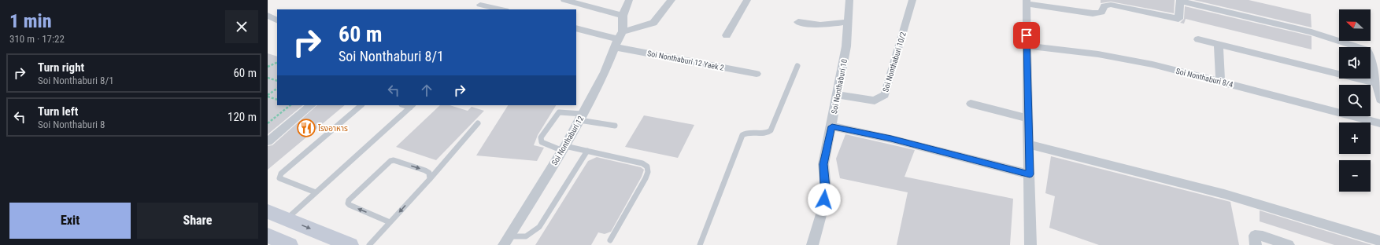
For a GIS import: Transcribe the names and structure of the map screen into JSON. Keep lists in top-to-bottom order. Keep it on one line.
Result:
{"streets":{"street":["Soi Nonthaburi 12 Yaek 2","Soi Nonthaburi 10/2","Soi Nonthaburi 8/4","Soi Nonthaburi 10","Soi Nonthaburi 12"]},"crossings":[["Soi Nonthaburi 12 Yaek 2","Soi Nonthaburi 12"],["Soi Nonthaburi 10/2","Soi Nonthaburi 10"]],"places":{"restaurant":["โรงอาหาร"]},"north":"left","page":{"heading":["1 min","310 m · 17:22"],"map_buttons":["+","−"],"turn":["60 m","Soi Nonthaburi 8/1"],"list":[{"name":"Turn right","note":"Soi Nonthaburi 8/1","value":"60 m"},{"name":"Turn left","note":"Soi Nonthaburi 8","value":"120 m"}],"buttons":["Exit","Share"]}}
